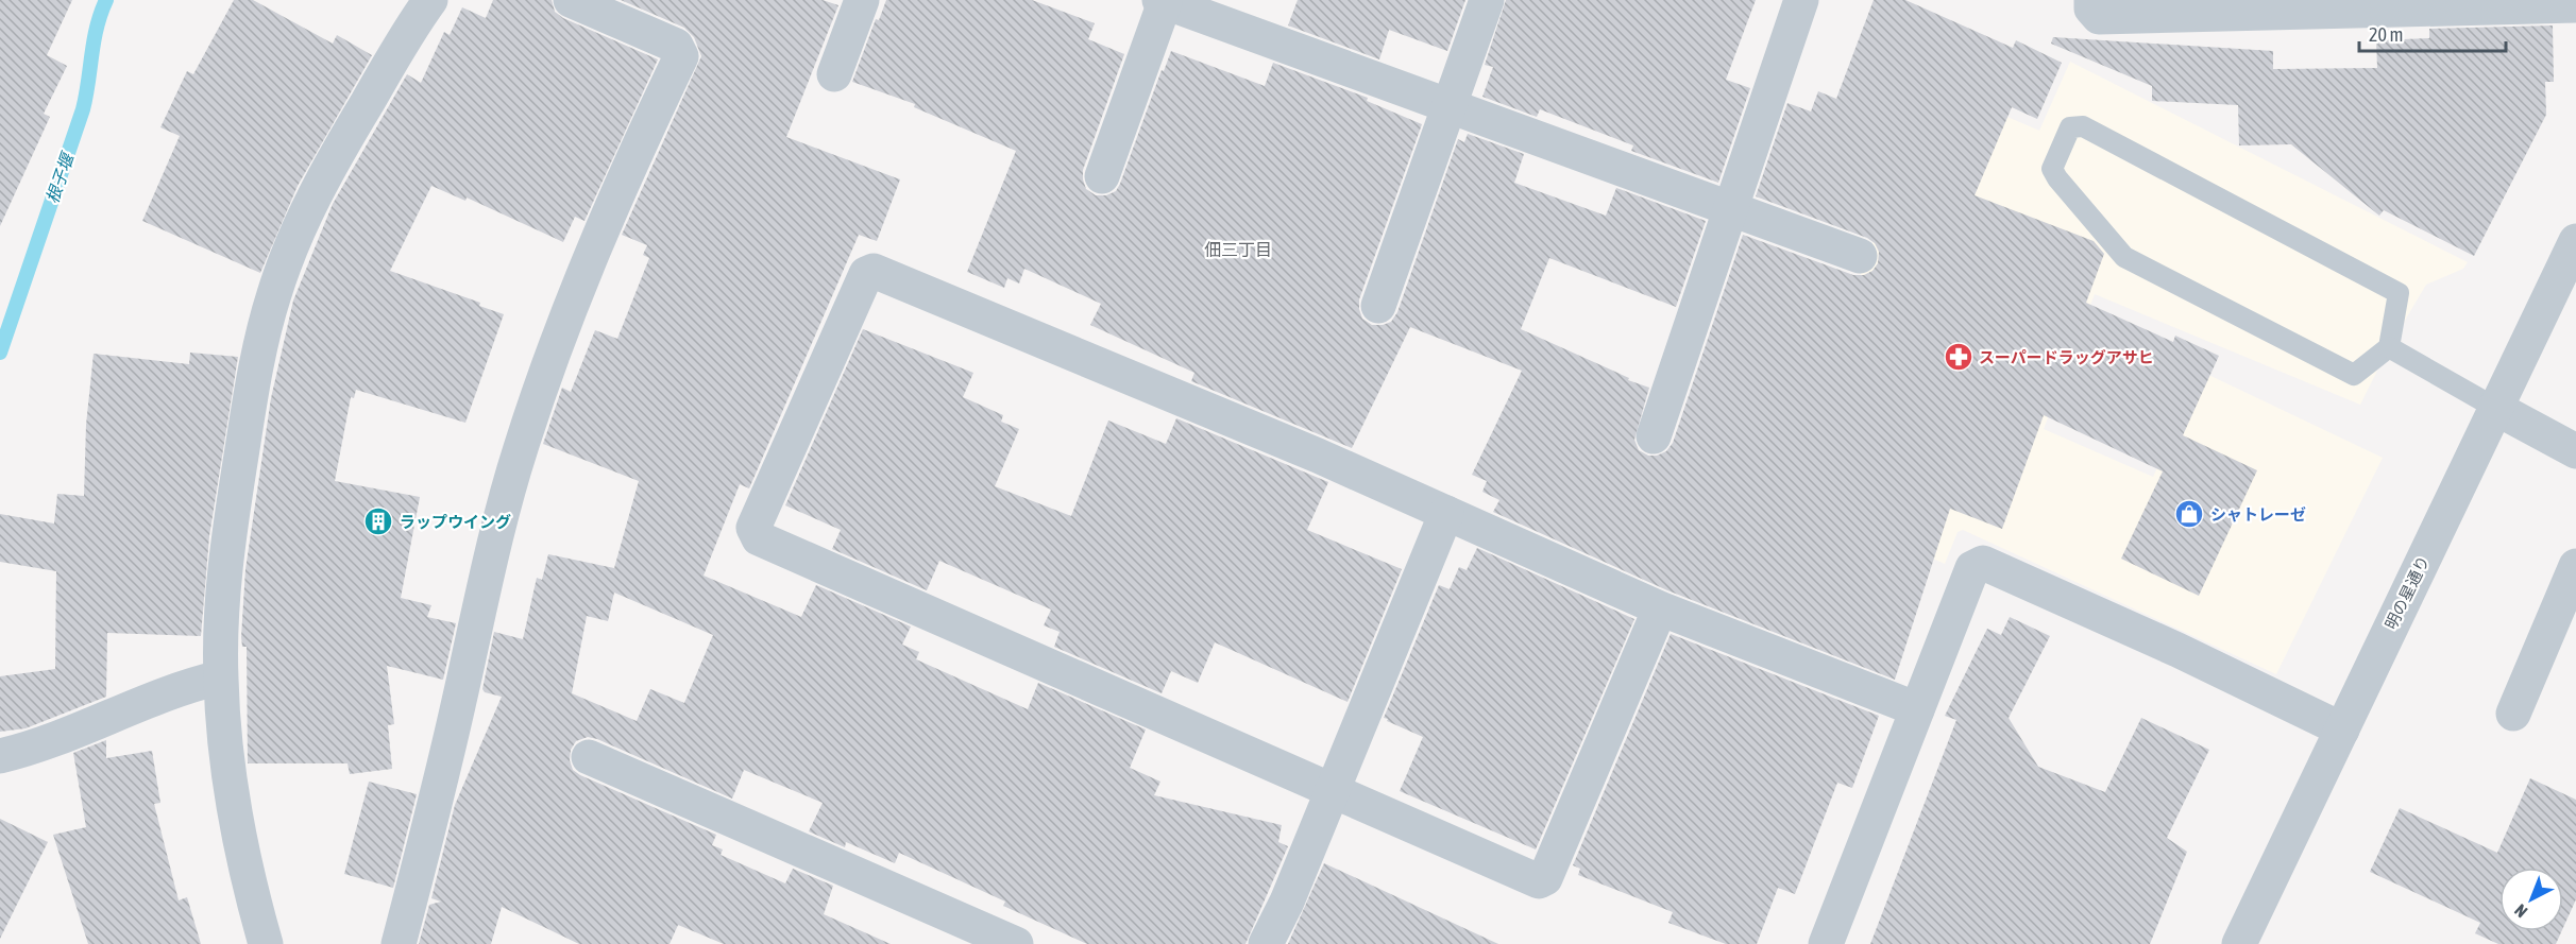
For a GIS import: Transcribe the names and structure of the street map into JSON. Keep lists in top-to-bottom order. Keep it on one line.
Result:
{"streets":{"street":["明の星通り"]},"districts":["佃三丁目"],"water":["根子堰"],"places":{"pharmacy":["スーパードラッグアサヒ"],"shop":["シャトレーゼ"],"building":["ラップウイング"]},"scale_bar":"20 m","north":"bottom left"}
